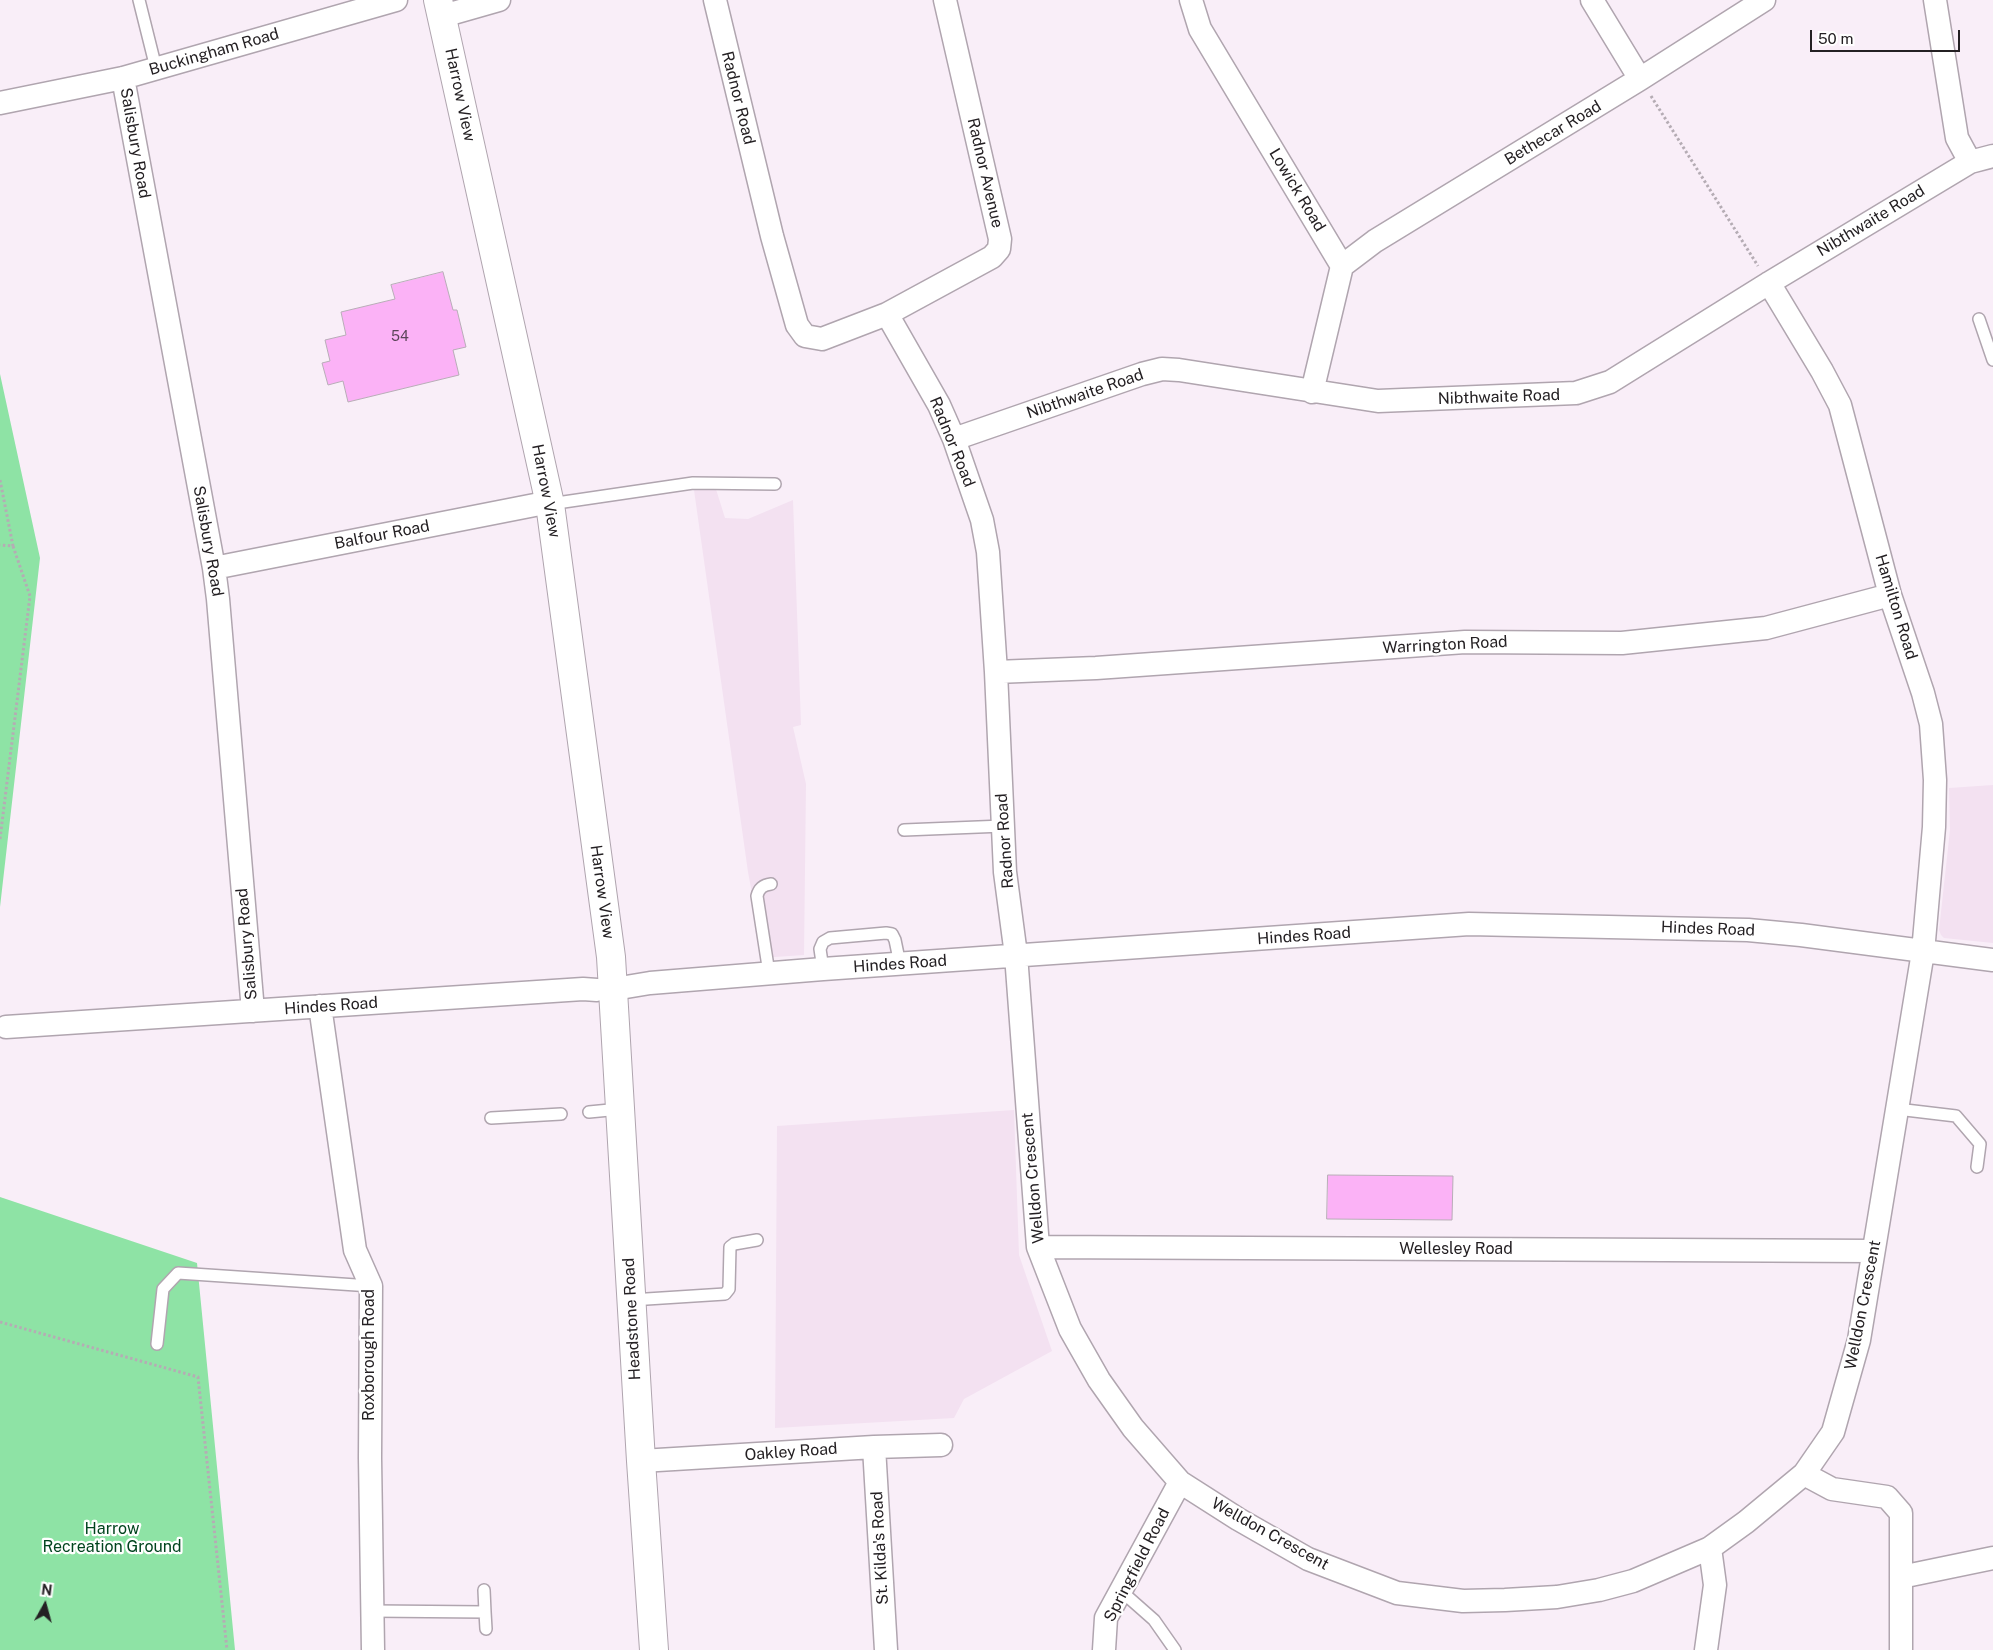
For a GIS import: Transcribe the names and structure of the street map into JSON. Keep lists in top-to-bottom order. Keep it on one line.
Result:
{"streets":{"street":["Buckingham Road","Harrow View","Radnor Road","Bethecar Road","Salisbury Road","Radnor Avenue","Lowick Road","Nibthwaite Road","Balfour Road","Hamilton Road","Warrington Road","Hindes Road","Welldon Crescent","Wellesley Road","Headstone Road","Roxborough Road","Oakley Road","St. Kilda's Road","Springfield Road"]},"crossings":[["Buckingham Road","Salisbury Road"],["Harrow View","Balfour Road"],["Harrow View","Hindes Road"],["Harrow View","Headstone Road"],["Radnor Road","Radnor Avenue"],["Radnor Road","Nibthwaite Road"],["Radnor Road","Warrington Road"],["Radnor Road","Hindes Road"],["Radnor Road","Welldon Crescent"],["Bethecar Road","Lowick Road"],["Salisbury Road","Balfour Road"],["Salisbury Road","Hindes Road"],["Nibthwaite Road","Hamilton Road"],["Hamilton Road","Warrington Road"],["Hamilton Road","Hindes Road"],["Hamilton Road","Welldon Crescent"],["Hindes Road","Welldon Crescent"],["Hindes Road","Headstone Road"],["Hindes Road","Roxborough Road"],["Welldon Crescent","Wellesley Road"],["Welldon Crescent","Springfield Road"],["Headstone Road","Oakley Road"],["Oakley Road","St. Kilda's Road"]],"parks":["Harrow Recreation Ground"],"house_numbers":["54"],"scale_bar":"50 m","north":"top"}
